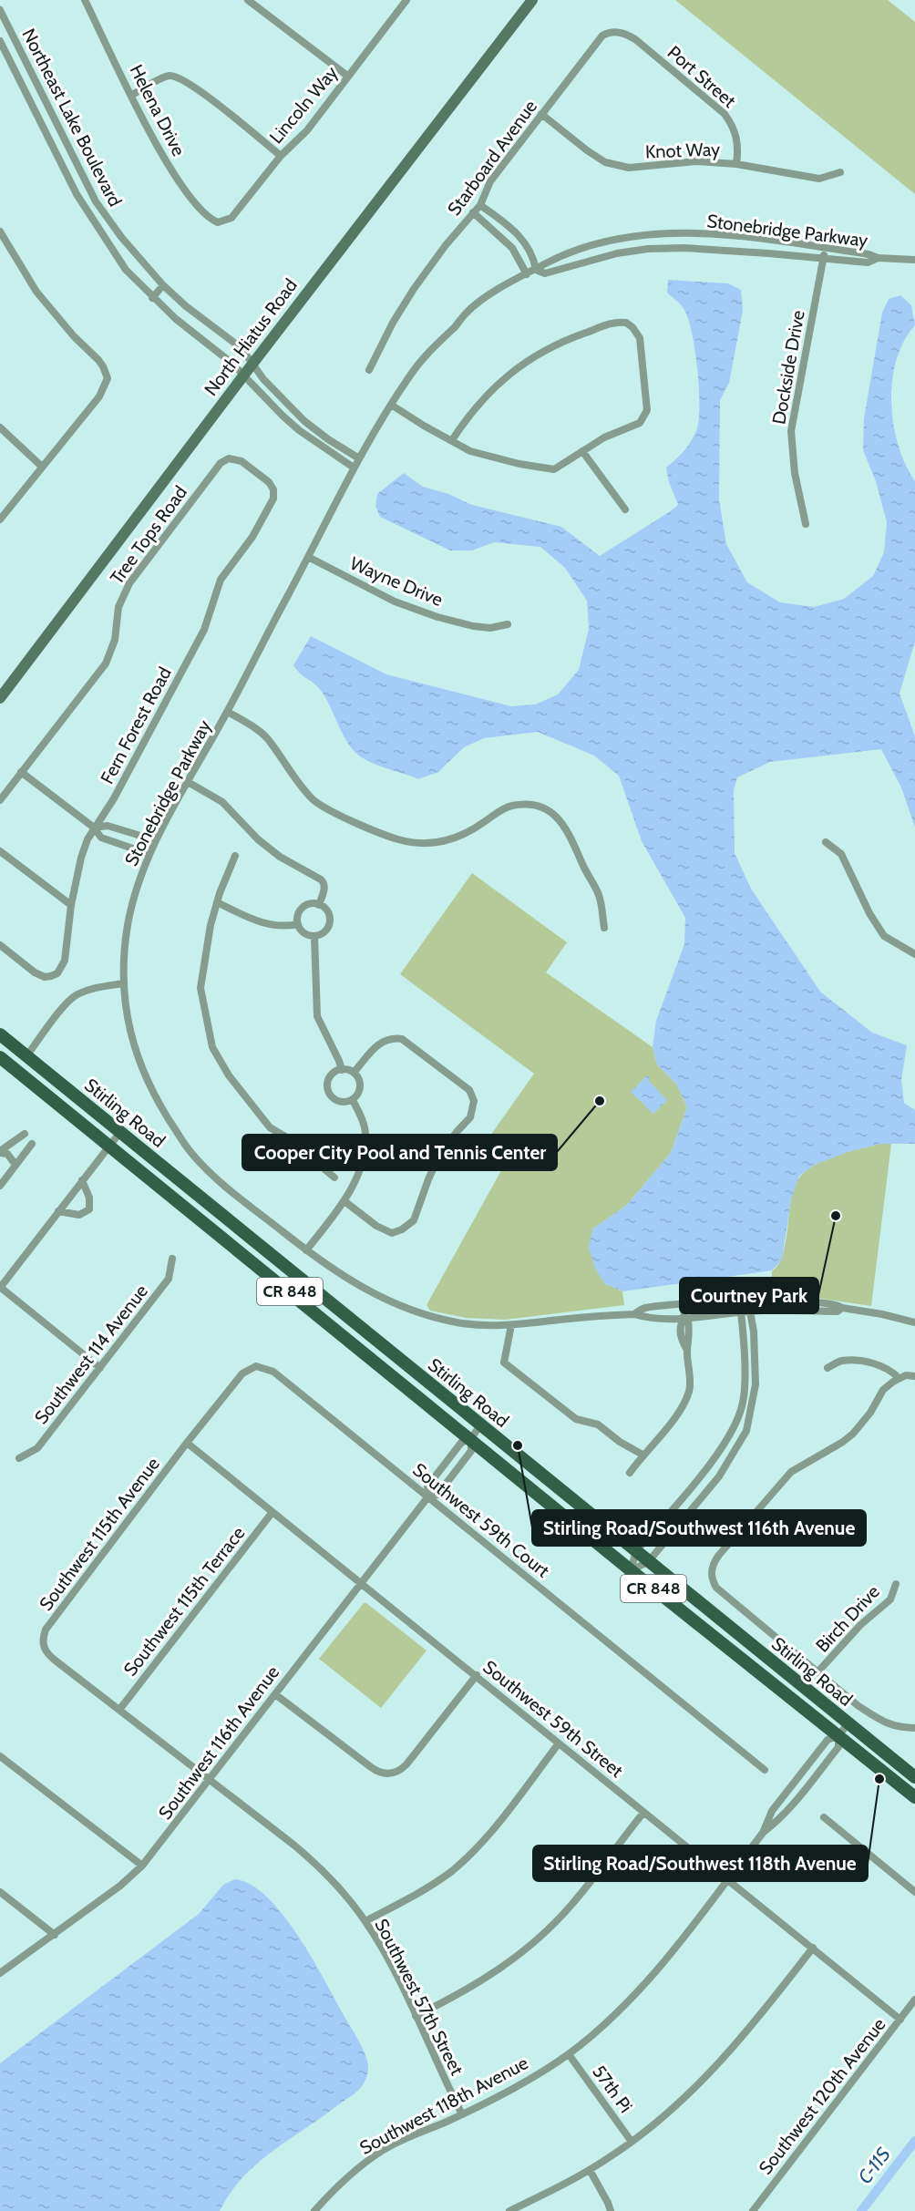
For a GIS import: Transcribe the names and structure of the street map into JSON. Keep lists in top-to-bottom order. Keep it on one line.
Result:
{"streets":{"main road":["Stirling Road","CR 848"],"street":["Port Street","Lincoln Way","Helena Drive","Northeast Lake Boulevard","Knot Way","Starboard Avenue","Stonebridge Parkway","North Hiatus Road","Dockside Drive","Tree Tops Road","Wayne Drive","Fern Forest Road","Southwest 114 Avenue","Southwest 59th Court","Southwest 115th Avenue","Southwest 115th Terrace","Birch Drive","Southwest 59th Street","Southwest 116th Avenue","Southwest 57th Street","57th Pi","Southwest 120th Avenue","Southwest 118th Avenue"]},"crossings":[["Port Street","Knot Way"],["Port Street","Starboard Avenue"],["Lincoln Way","Helena Drive"],["Northeast Lake Boulevard","Stonebridge Parkway"],["Northeast Lake Boulevard","North Hiatus Road"],["Knot Way","Starboard Avenue"],["Stonebridge Parkway","Dockside Drive"],["Stonebridge Parkway","Wayne Drive"],["Tree Tops Road","Fern Forest Road"],["Stirling Road","Southwest 116th Avenue"],["Stirling Road","Southwest 118th Avenue"],["Southwest 59th Court","Southwest 115th Avenue"],["Southwest 59th Court","Southwest 59th Street"],["Southwest 59th Court","Southwest 116th Avenue"],["Southwest 115th Avenue","Southwest 59th Street"],["Southwest 115th Avenue","Southwest 57th Street"],["Southwest 115th Terrace","Southwest 59th Street"],["Southwest 115th Terrace","Southwest 57th Street"],["Southwest 59th Street","Southwest 116th Avenue"],["Southwest 59th Street","Southwest 120th Avenue"],["Southwest 59th Street","Southwest 118th Avenue"],["Southwest 116th Avenue","Southwest 57th Street"],["Southwest 57th Street","Southwest 118th Avenue"],["57th Pi","Southwest 118th Avenue"]],"water":["C-11S"],"places":["Cooper City Pool and Tennis Center","Courtney Park","Stirling Road/Southwest 116th Avenue","Stirling Road/Southwest 118th Avenue"]}
